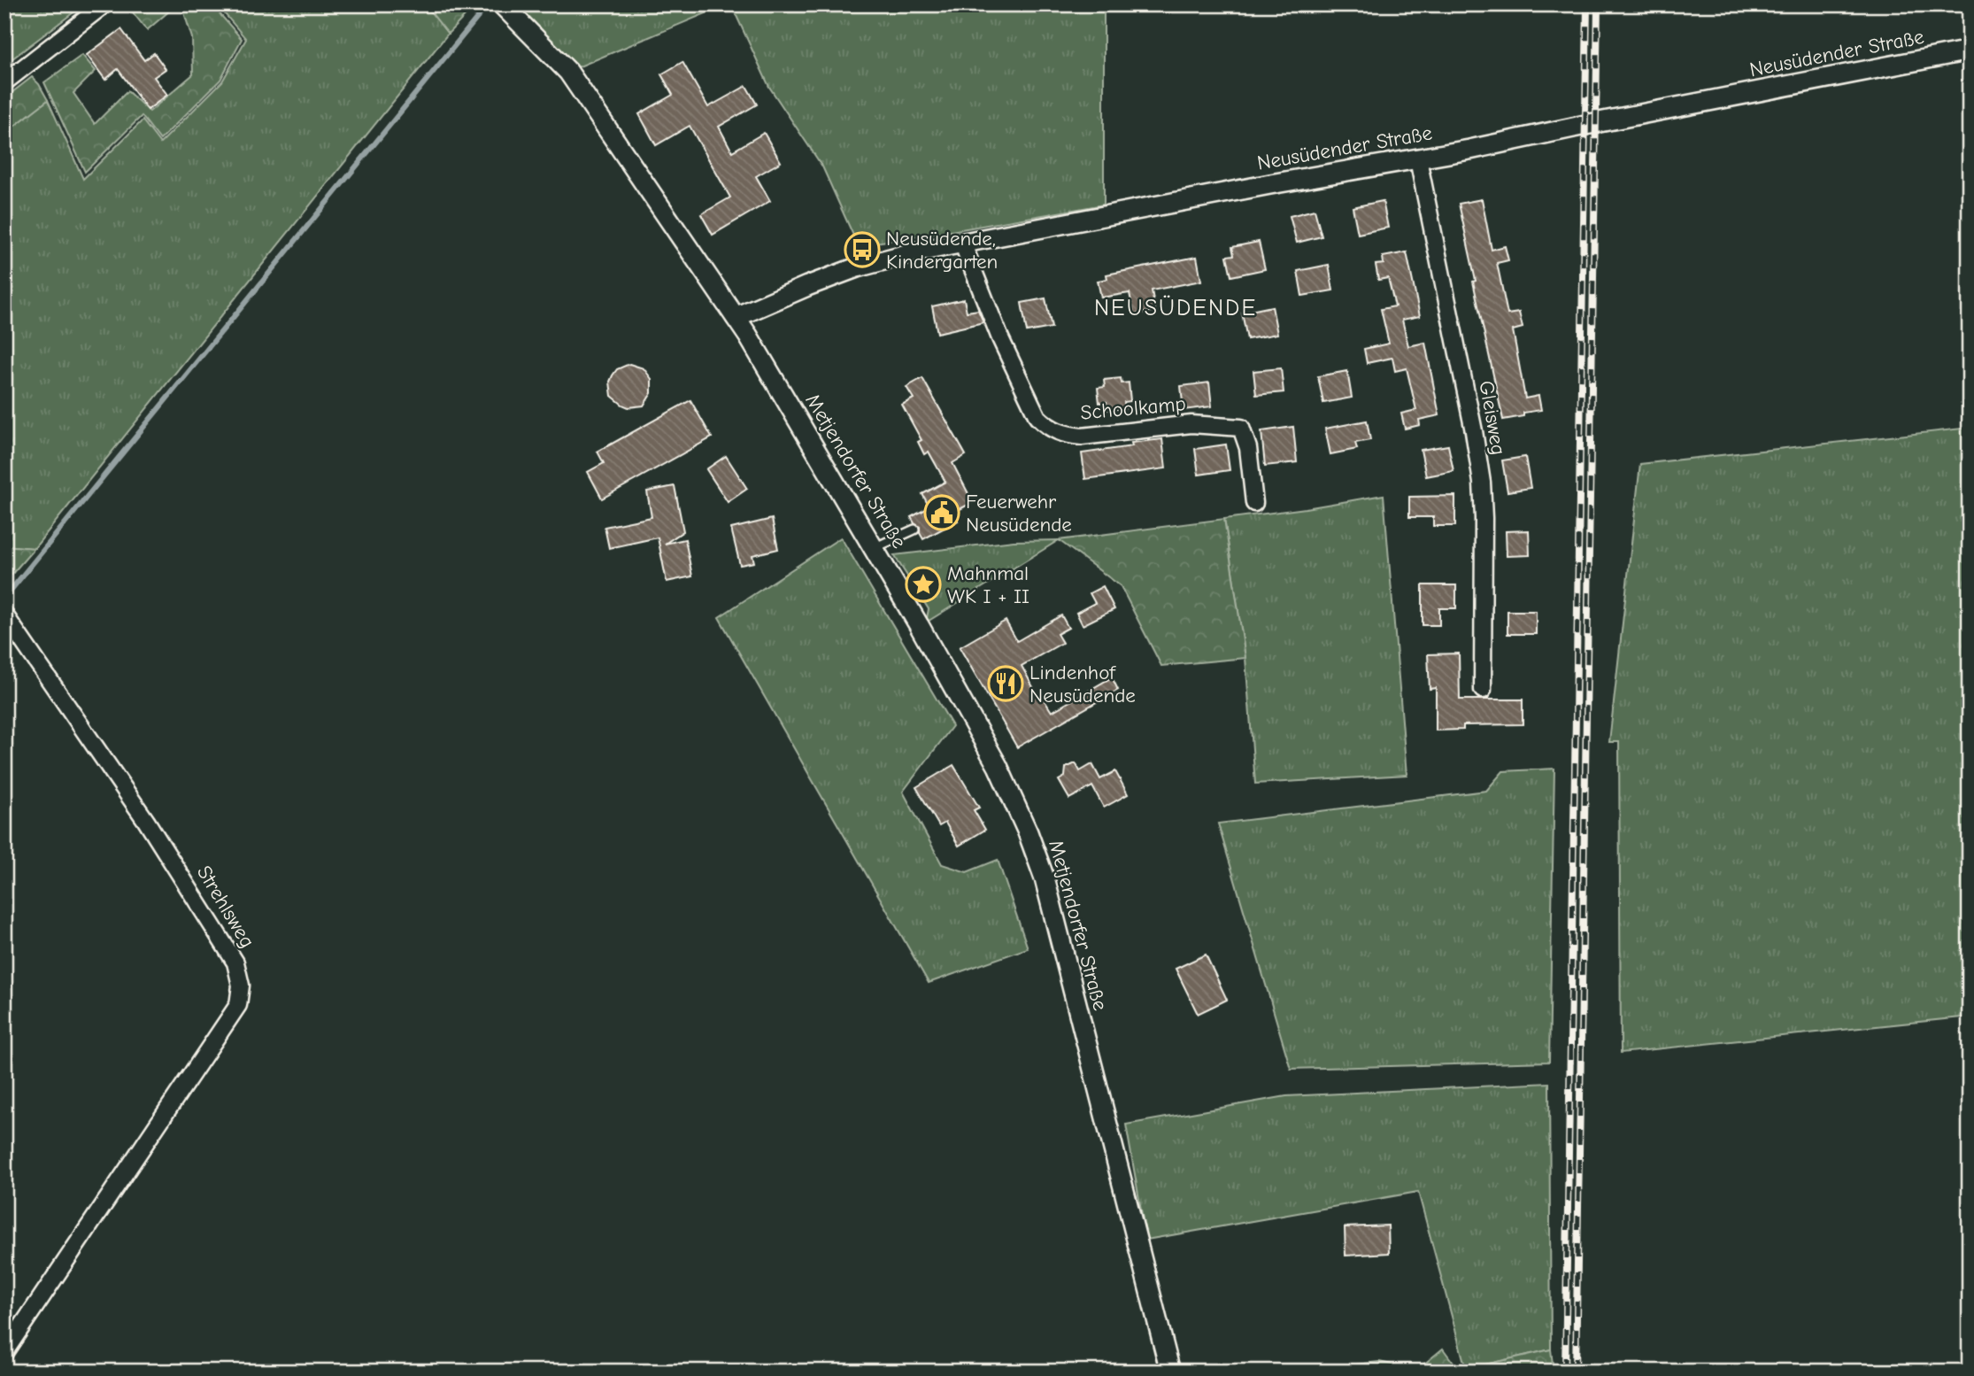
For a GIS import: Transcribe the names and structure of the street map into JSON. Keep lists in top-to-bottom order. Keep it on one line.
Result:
{"streets":{"street":["Neusüdender Straße","Schoolkamp","Gleisweg","Metjendorfer Straße","Strehlsweg"]},"crossings":[["Neusüdender Straße","Schoolkamp"],["Neusüdender Straße","Gleisweg"],["Neusüdender Straße","Metjendorfer Straße"]],"districts":["NEUSÜDENDE"],"places":{"bus stop":["Neusüdende, Kindergarten"],"public building":["Feuerwehr Neusüdende"],"place":["Mahnmal WK I + II"],"restaurant":["Lindenhof Neusüdende"]}}
